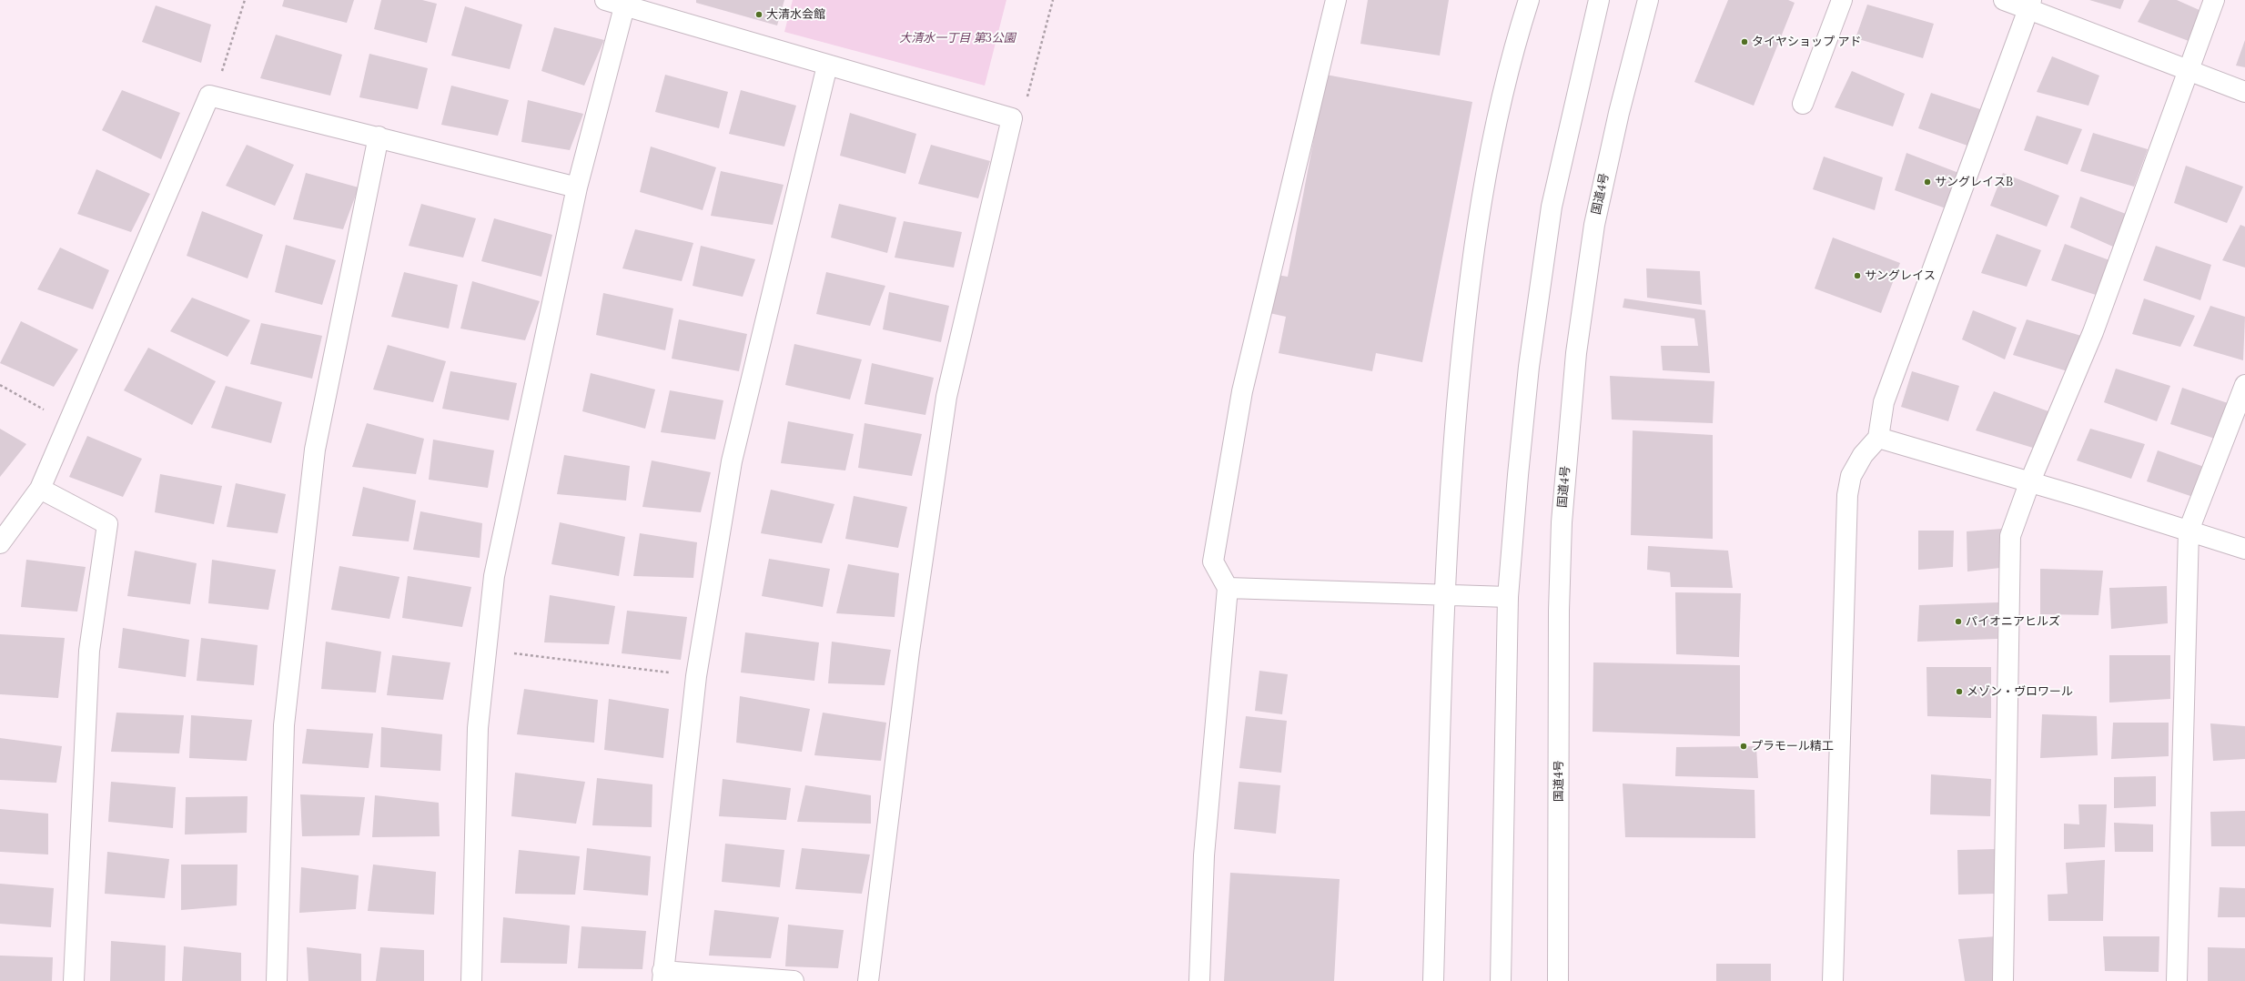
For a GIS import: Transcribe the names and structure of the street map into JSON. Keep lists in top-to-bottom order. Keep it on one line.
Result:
{"streets":{"main road":["国道4号"]},"parks":["大清水一丁目 第3公園"],"places":["大清水会館","タイヤショップ アド","サングレイスB","サングレイス","パイオニアヒルズ","メゾン・ヴロワール","プラモール精工"]}
